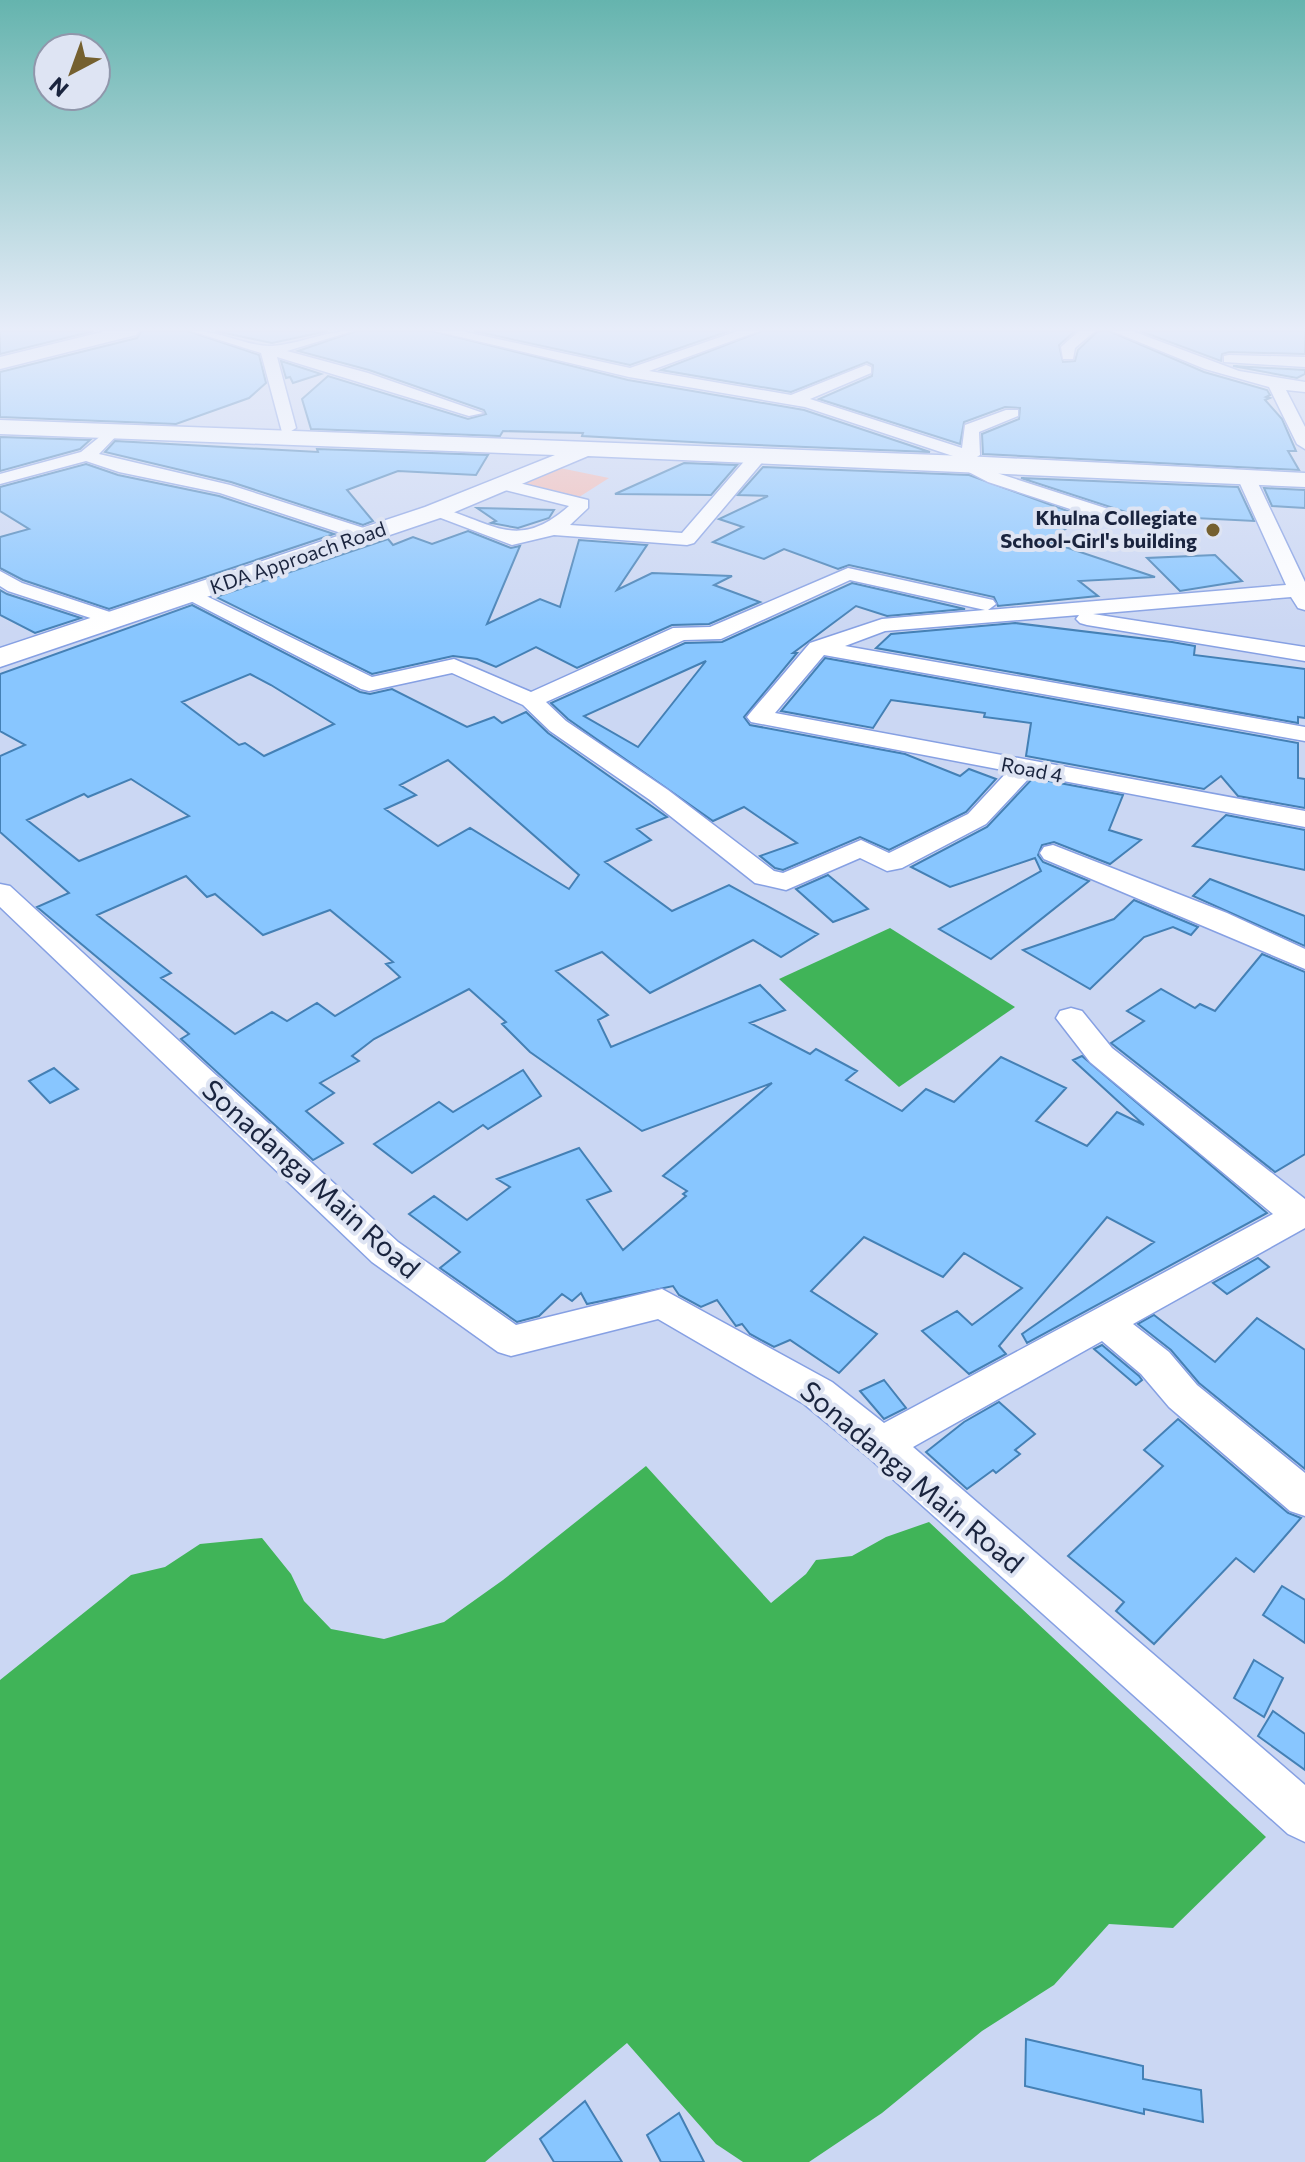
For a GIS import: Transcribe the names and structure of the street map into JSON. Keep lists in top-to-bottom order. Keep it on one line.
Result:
{"streets":{"main road":["KDA Approach Road"],"street":["Road 4","Sonadanga Main Road"]},"places":["Khulna Collegiate School-Girl's building"],"north":"bottom left"}
